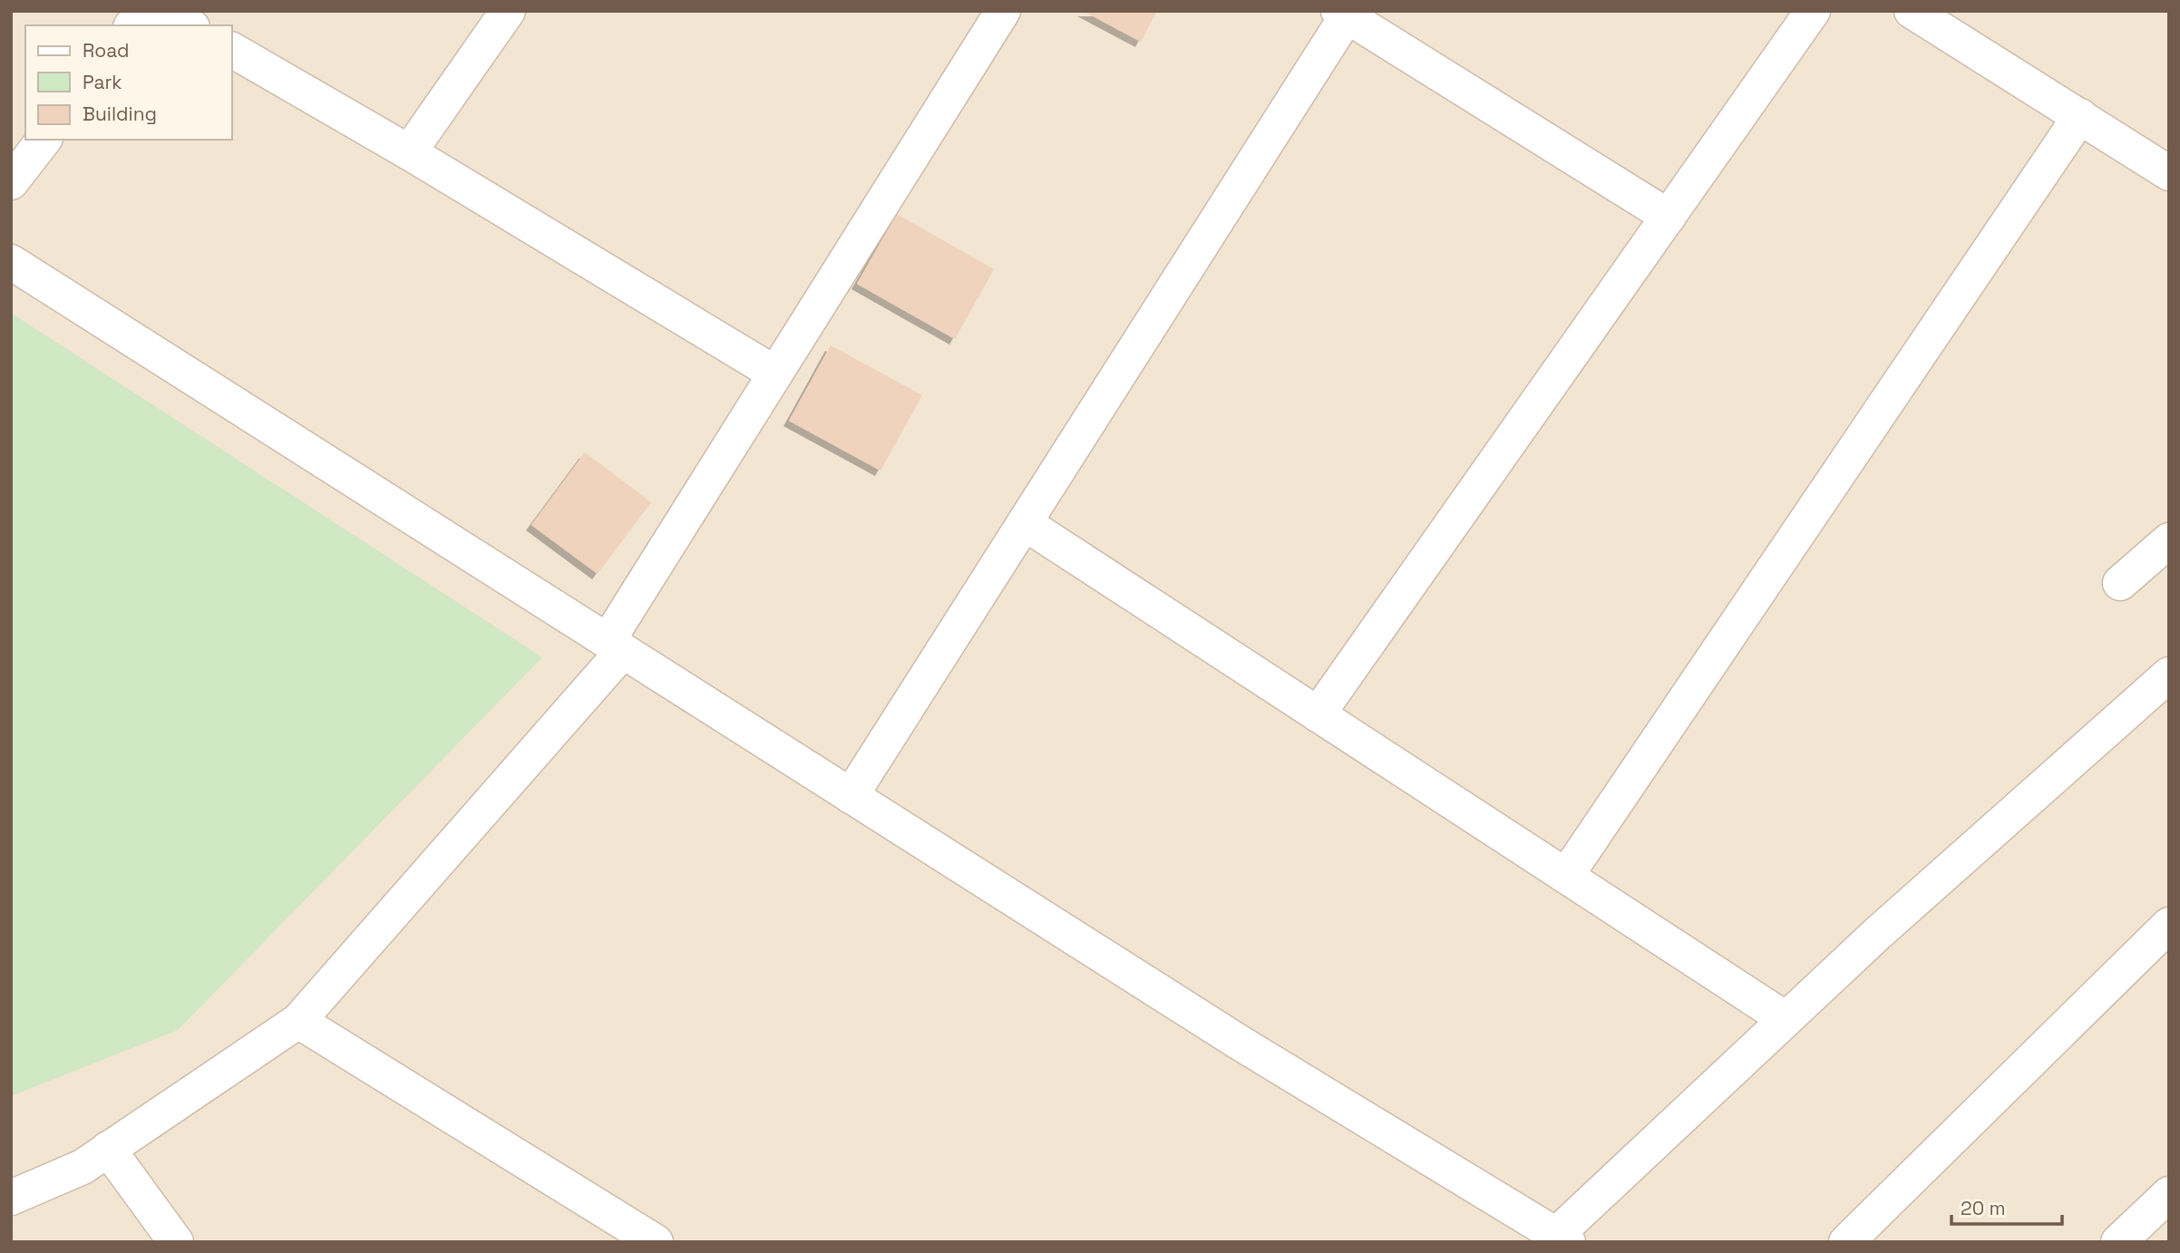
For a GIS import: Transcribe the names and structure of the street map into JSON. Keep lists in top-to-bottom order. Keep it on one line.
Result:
{"legend":["Road","Park","Building"],"scale_bar":"20 m"}
